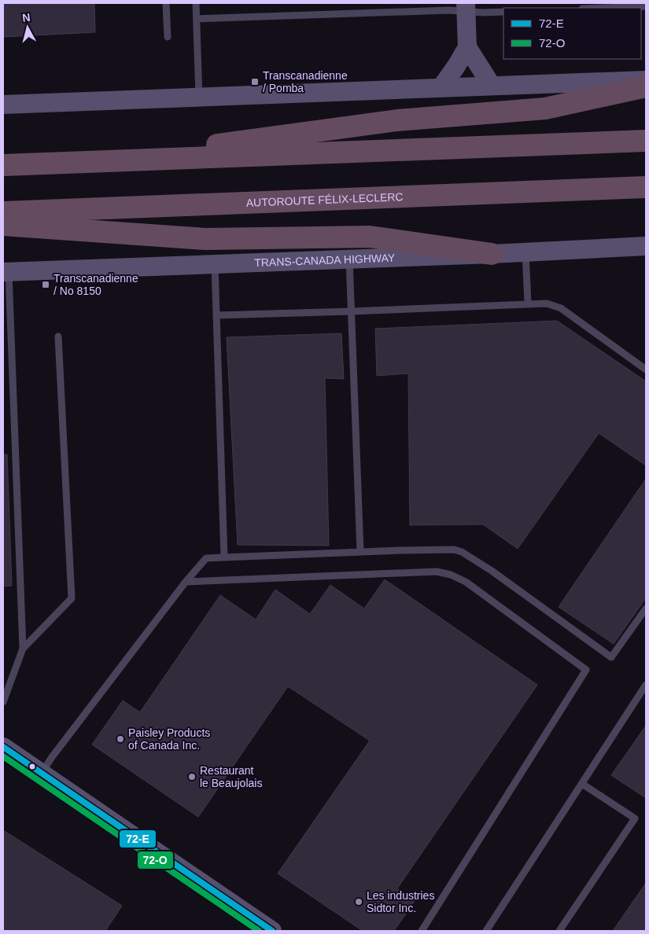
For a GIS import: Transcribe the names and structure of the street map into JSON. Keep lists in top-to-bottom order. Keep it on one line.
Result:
{"streets":{"highway":["AUTOROUTE FÉLIX-LECLERC"],"main road":["TRANS-CANADA HIGHWAY"]},"places":{"transit":["Transcanadienne / Pomba","Transcanadienne / No 8150"],"other":["Paisley Products of Canada Inc.","Restaurant le Beaujolais","Les industries Sidtor Inc."]},"lines":["transit line 72-E","transit line 72-O"],"legend":["72-E","72-O"],"north":"top"}
